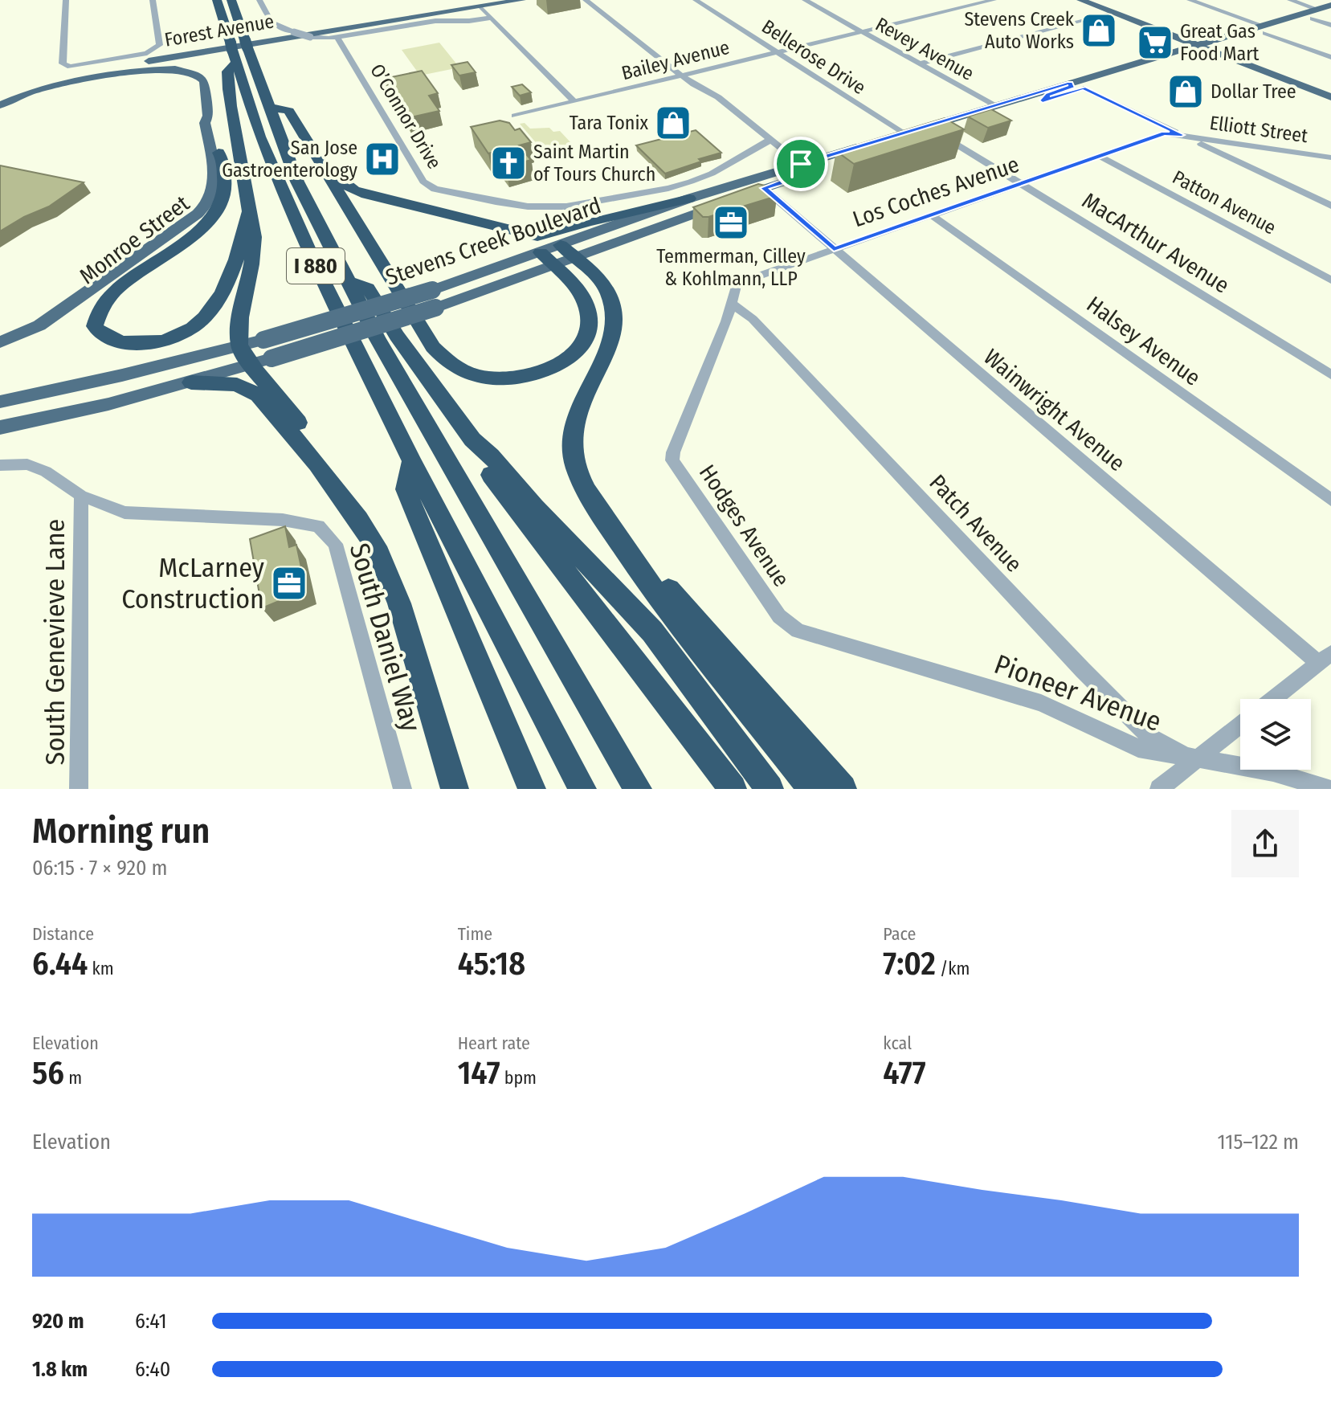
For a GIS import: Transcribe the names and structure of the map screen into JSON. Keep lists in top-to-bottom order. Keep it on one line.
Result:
{"streets":{"highway":["I 880"],"main road":["Forest Avenue","Monroe Street","Stevens Creek Boulevard"],"street":["Revey Avenue","Bellerose Drive","Bailey Avenue","O’Connor Drive","Elliott Street","Los Coches Avenue","Patton Avenue","MacArthur Avenue","Halsey Avenue","Wainwright Avenue","Patch Avenue","Hodges Avenue","South Daniel Way","South Genevieve Lane","Pioneer Avenue"]},"crossings":[["Revey Avenue","Bailey Avenue"],["Revey Avenue","Stevens Creek Boulevard"],["Bellerose Drive","Bailey Avenue"],["Bellerose Drive","Stevens Creek Boulevard"],["Elliott Street","Los Coches Avenue"],["Los Coches Avenue","Patton Avenue"],["Los Coches Avenue","MacArthur Avenue"],["Los Coches Avenue","Halsey Avenue"],["Los Coches Avenue","Wainwright Avenue"],["Los Coches Avenue","Patch Avenue"],["Los Coches Avenue","Hodges Avenue"],["Stevens Creek Boulevard","MacArthur Avenue"],["Stevens Creek Boulevard","Wainwright Avenue"],["Patch Avenue","Pioneer Avenue"],["Hodges Avenue","Pioneer Avenue"],["South Daniel Way","South Genevieve Lane"]],"places":{"shop":["Stevens Creek Auto Works","Dollar Tree","Tara Tonix"],"supermarket":["Great Gas Food Mart"],"hospital":["San Jose Gastroenterology"],"church":["Saint Martin of Tours Church"],"office":["Temmerman, Cilley & Kohlmann, LLP","McLarney Construction"]},"page":{"heading":["Morning run","06:15 · 7 × 920 m"],"stats":[["Distance","6.44 km"],["Time","45:18"],["Pace","7:02 /km"],["Elevation","56 m"],["Heart rate","147 bpm"],["kcal","477"]],"chart":["Elevation","115–122 m"],"list":[{"name":"920 m","note":"6:41"},{"name":"1.8 km","note":"6:40"}]}}
